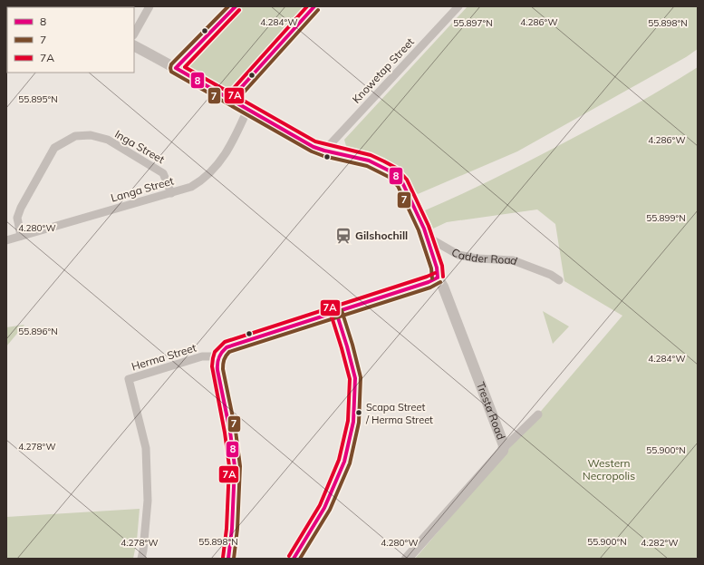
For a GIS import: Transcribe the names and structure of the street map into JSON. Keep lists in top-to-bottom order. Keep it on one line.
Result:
{"streets":{"street":["Knowetap Street","Inga Street","Langa Street","Cadder Road","Herma Street","Tresta Road"]},"crossings":[["Inga Street","Langa Street"],["Cadder Road","Tresta Road"]],"parks":["Western Necropolis"],"places":{"station":["Gilshochill"],"other":["Scapa Street / Herma Street"]},"lines":["transit line 8","transit line 7","transit line 7A"],"legend":["8","7","7A"],"coordinates":["4.284°W","4.286°W","55.897°N","55.898°N","55.895°N","55.899°N","4.280°W","55.896°N","4.278°W","55.900°N","4.282°W"]}
